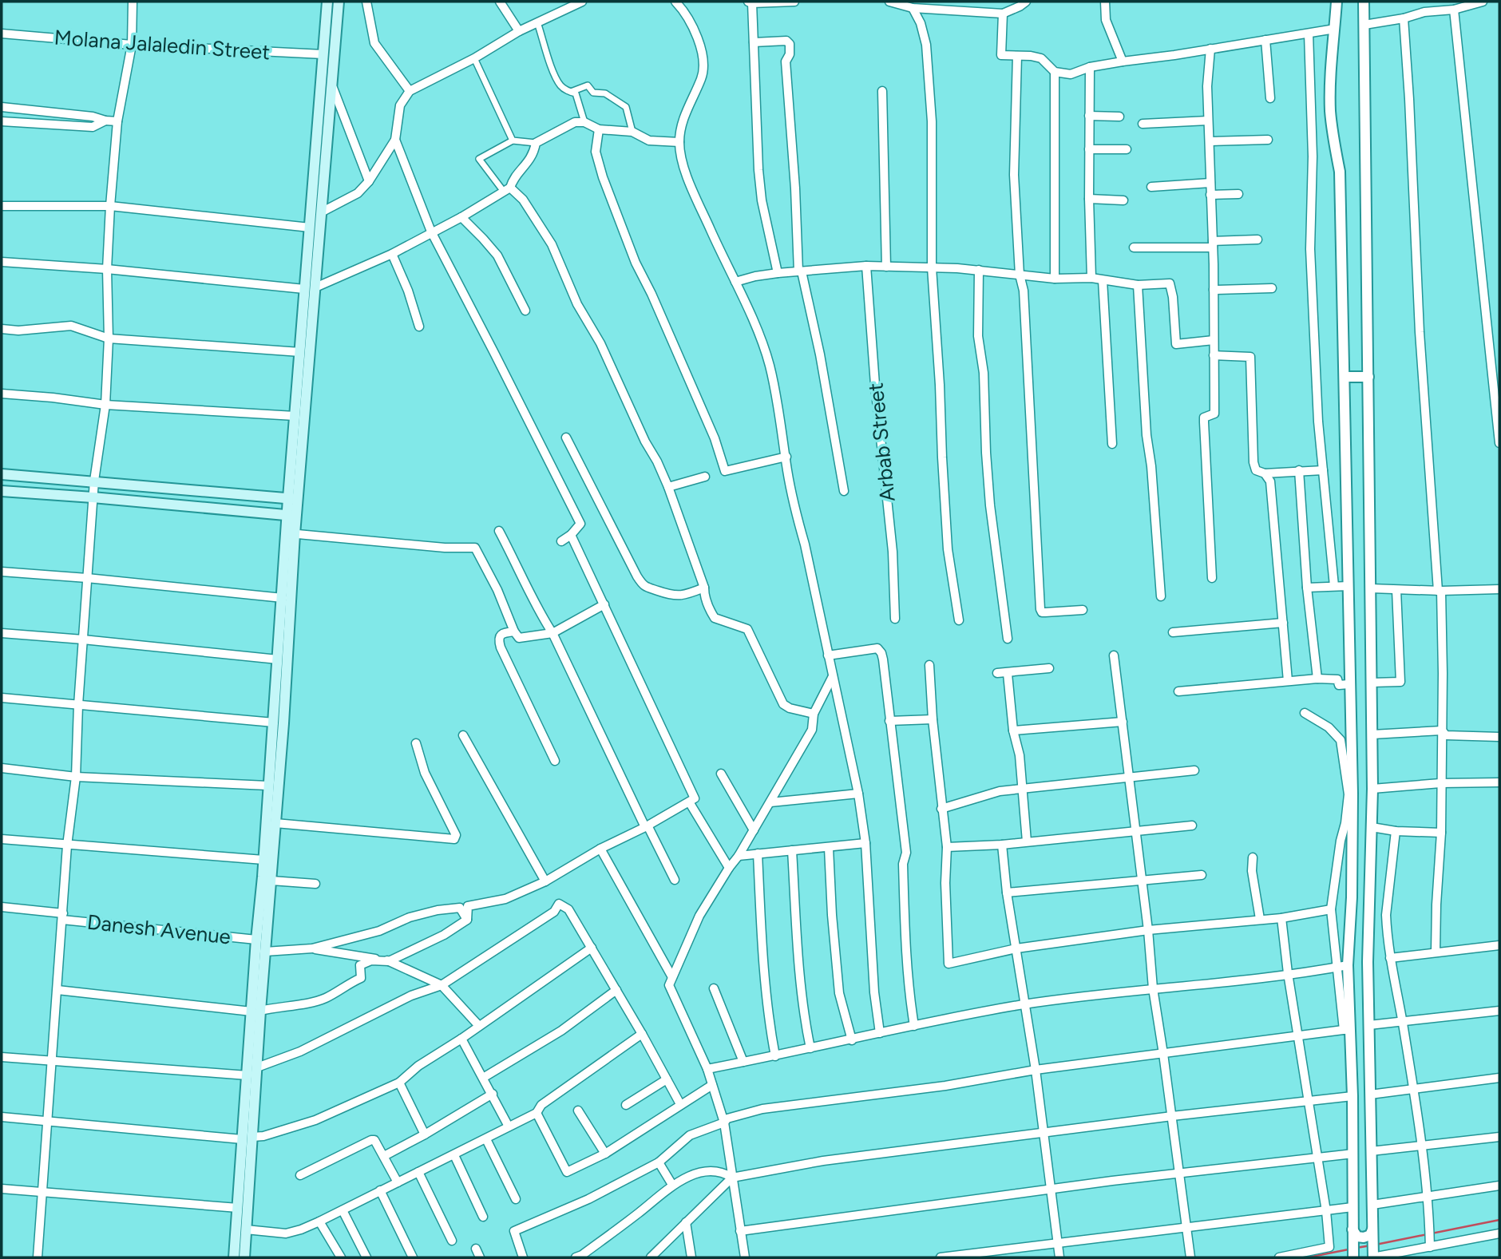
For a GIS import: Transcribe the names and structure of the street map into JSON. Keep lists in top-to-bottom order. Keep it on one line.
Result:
{"streets":{"street":["Molana Jalaledin Street","Arbab Street","Danesh Avenue"]}}
